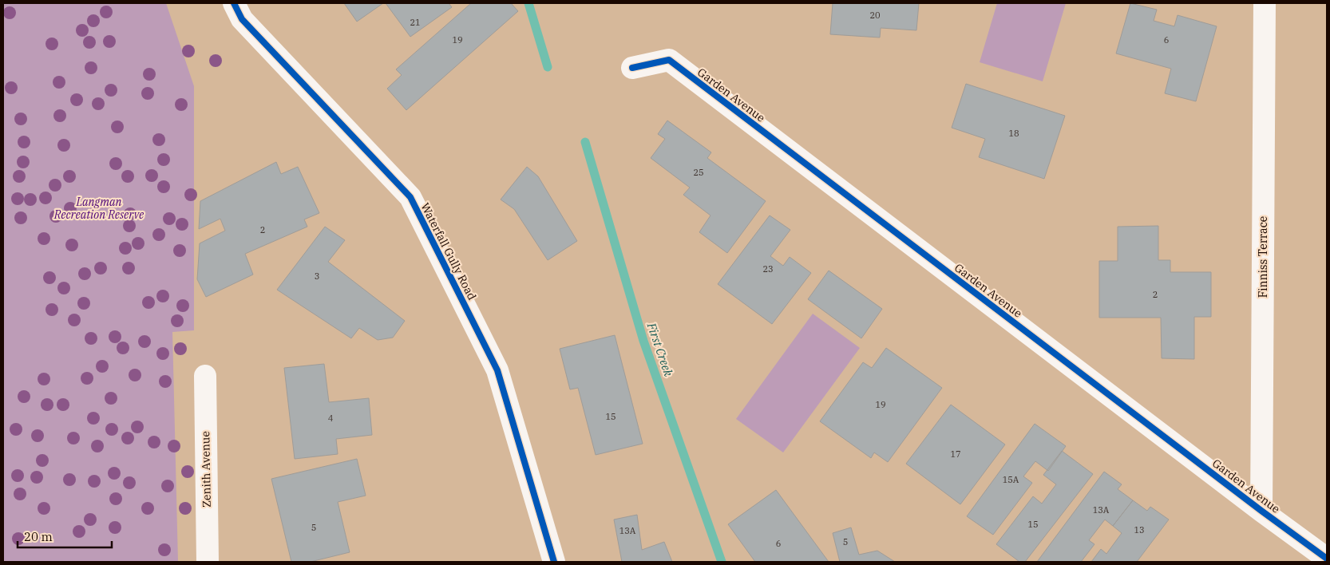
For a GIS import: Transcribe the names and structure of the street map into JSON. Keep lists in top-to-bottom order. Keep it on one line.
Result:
{"streets":{"street":["Garden Avenue","Waterfall Gully Road","Finniss Terrace","Zenith Avenue"]},"crossings":[["Garden Avenue","Finniss Terrace"]],"water":["First Creek"],"parks":["Langman Recreation Reserve"],"house_numbers":["20","21","19","6","18","25","2","23","3","2","19","15","4","17","15A","13A","15","5","13","13A","5","6"],"scale_bar":"20 m"}
